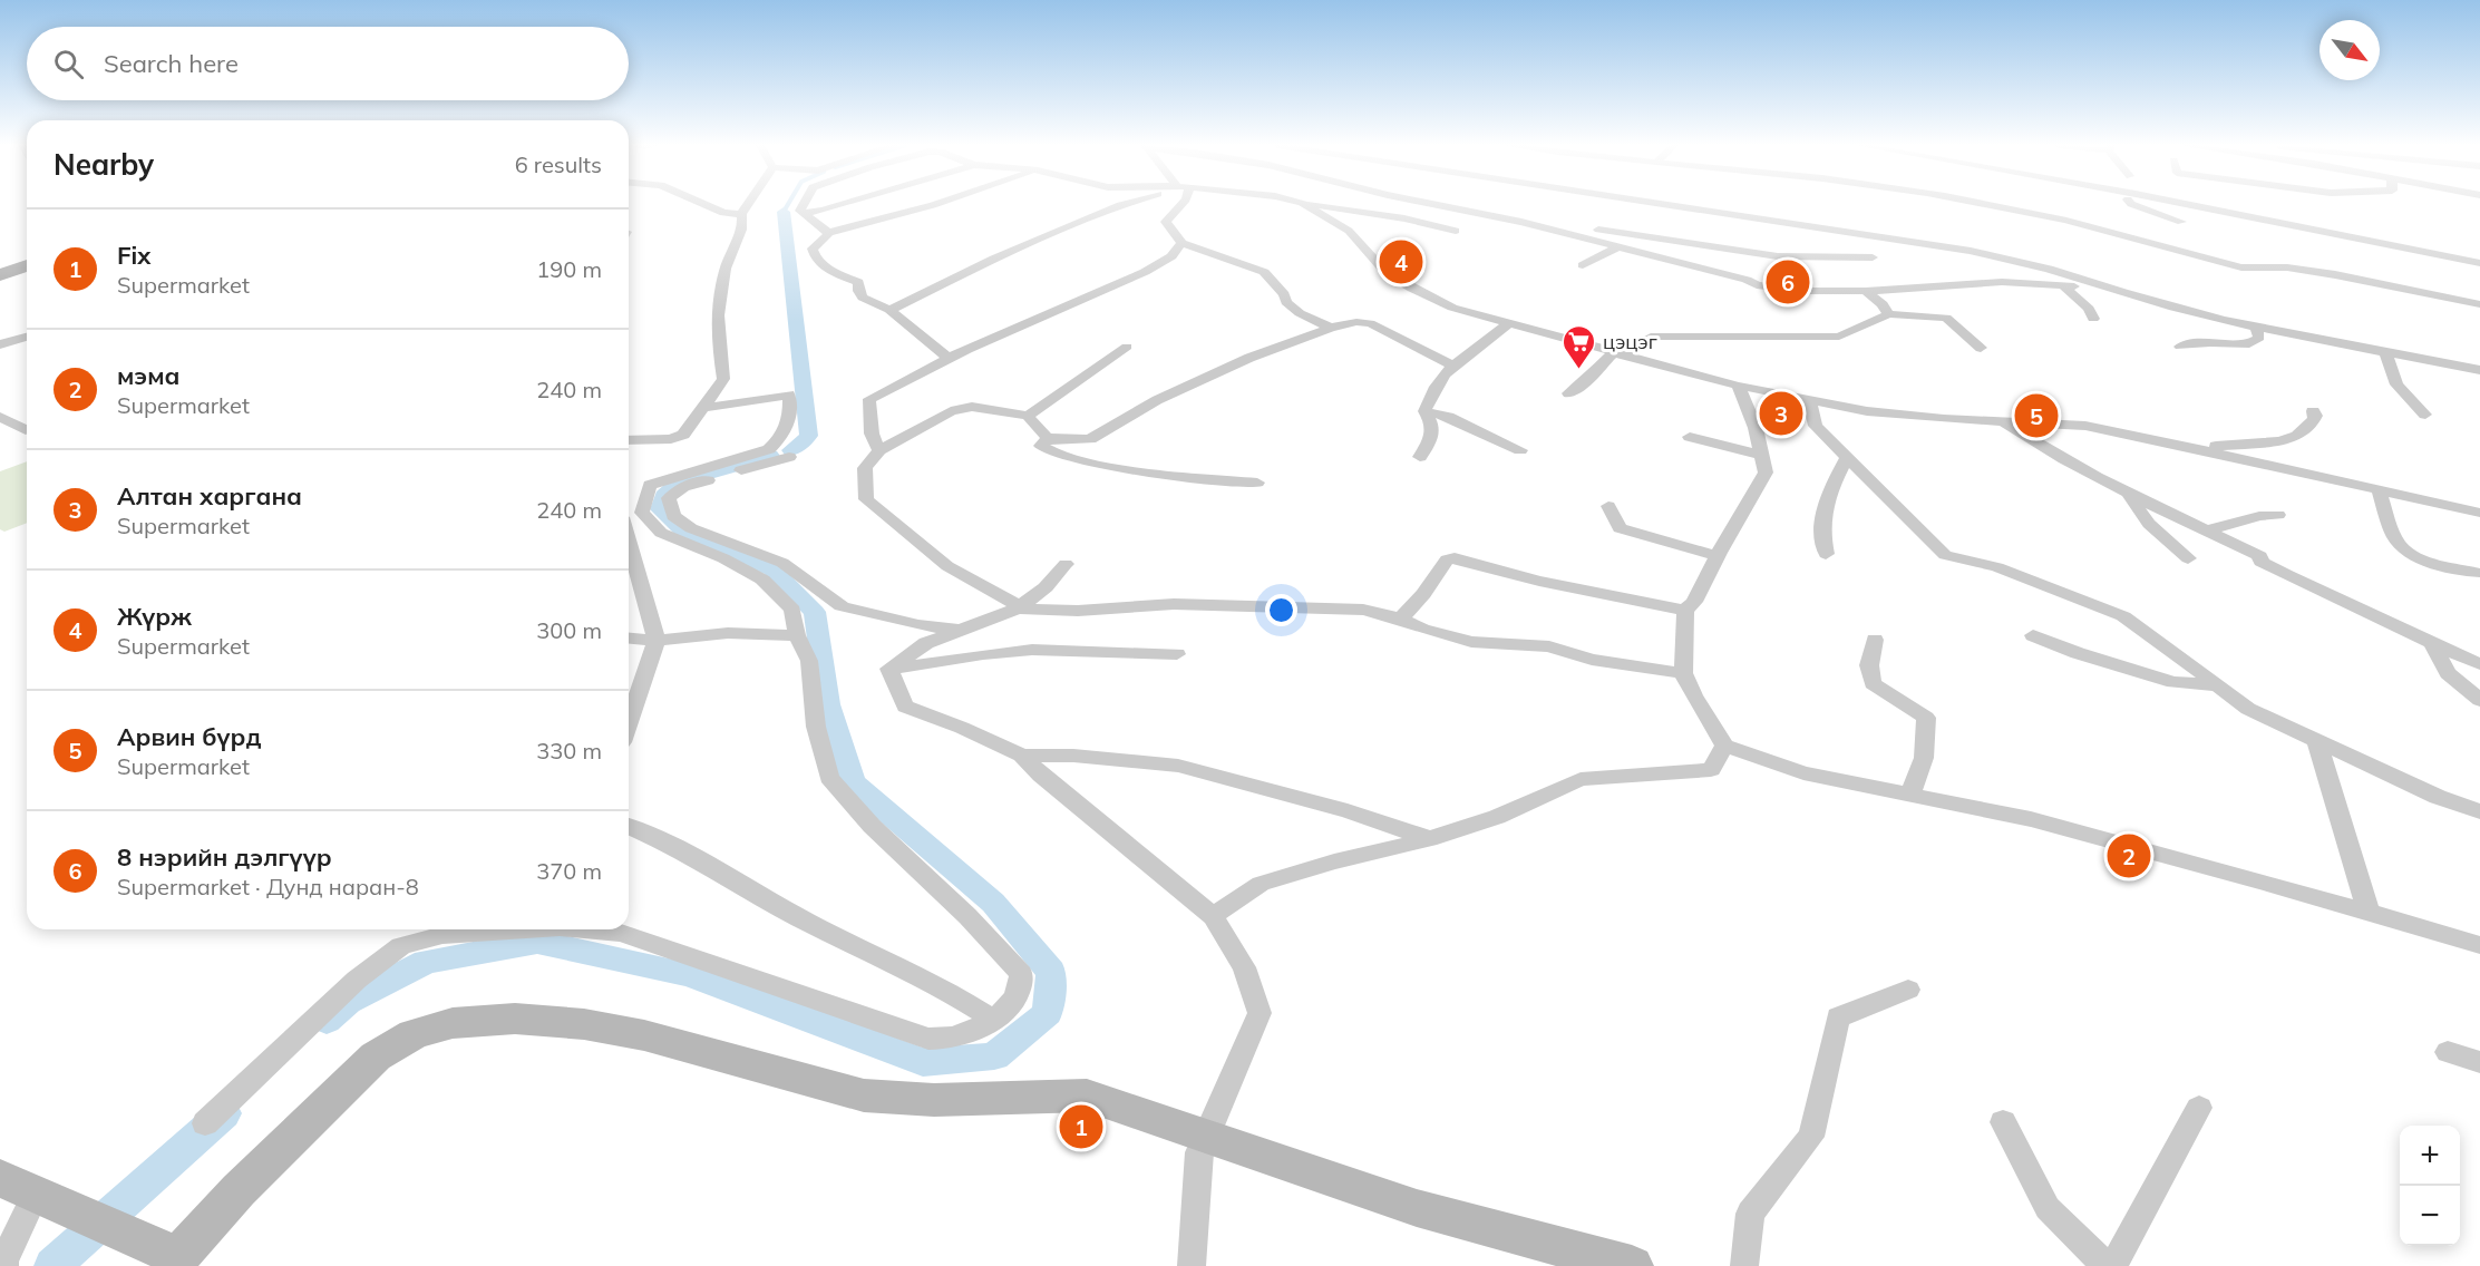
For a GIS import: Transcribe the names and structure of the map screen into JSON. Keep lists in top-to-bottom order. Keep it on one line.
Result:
{"places":{"supermarket":["цэцэг"]},"north":"bottom right","page":{"search":"Search here","heading":["Nearby","6 results"],"list":[{"mark":"1","name":"Fix","note":"Supermarket","value":"190 m"},{"mark":"2","name":"мэма","note":"Supermarket","value":"240 m"},{"mark":"3","name":"Алтан харгана","note":"Supermarket","value":"240 m"},{"mark":"4","name":"Жүрж","note":"Supermarket","value":"300 m"},{"mark":"5","name":"Арвин бүрд","note":"Supermarket","value":"330 m"},{"mark":"6","name":"8 нэрийн дэлгүүр","note":"Supermarket · Дунд наран-8","value":"370 m"}],"pins":["4","6","3","5","2","1"],"map_buttons":["+","−"]}}
